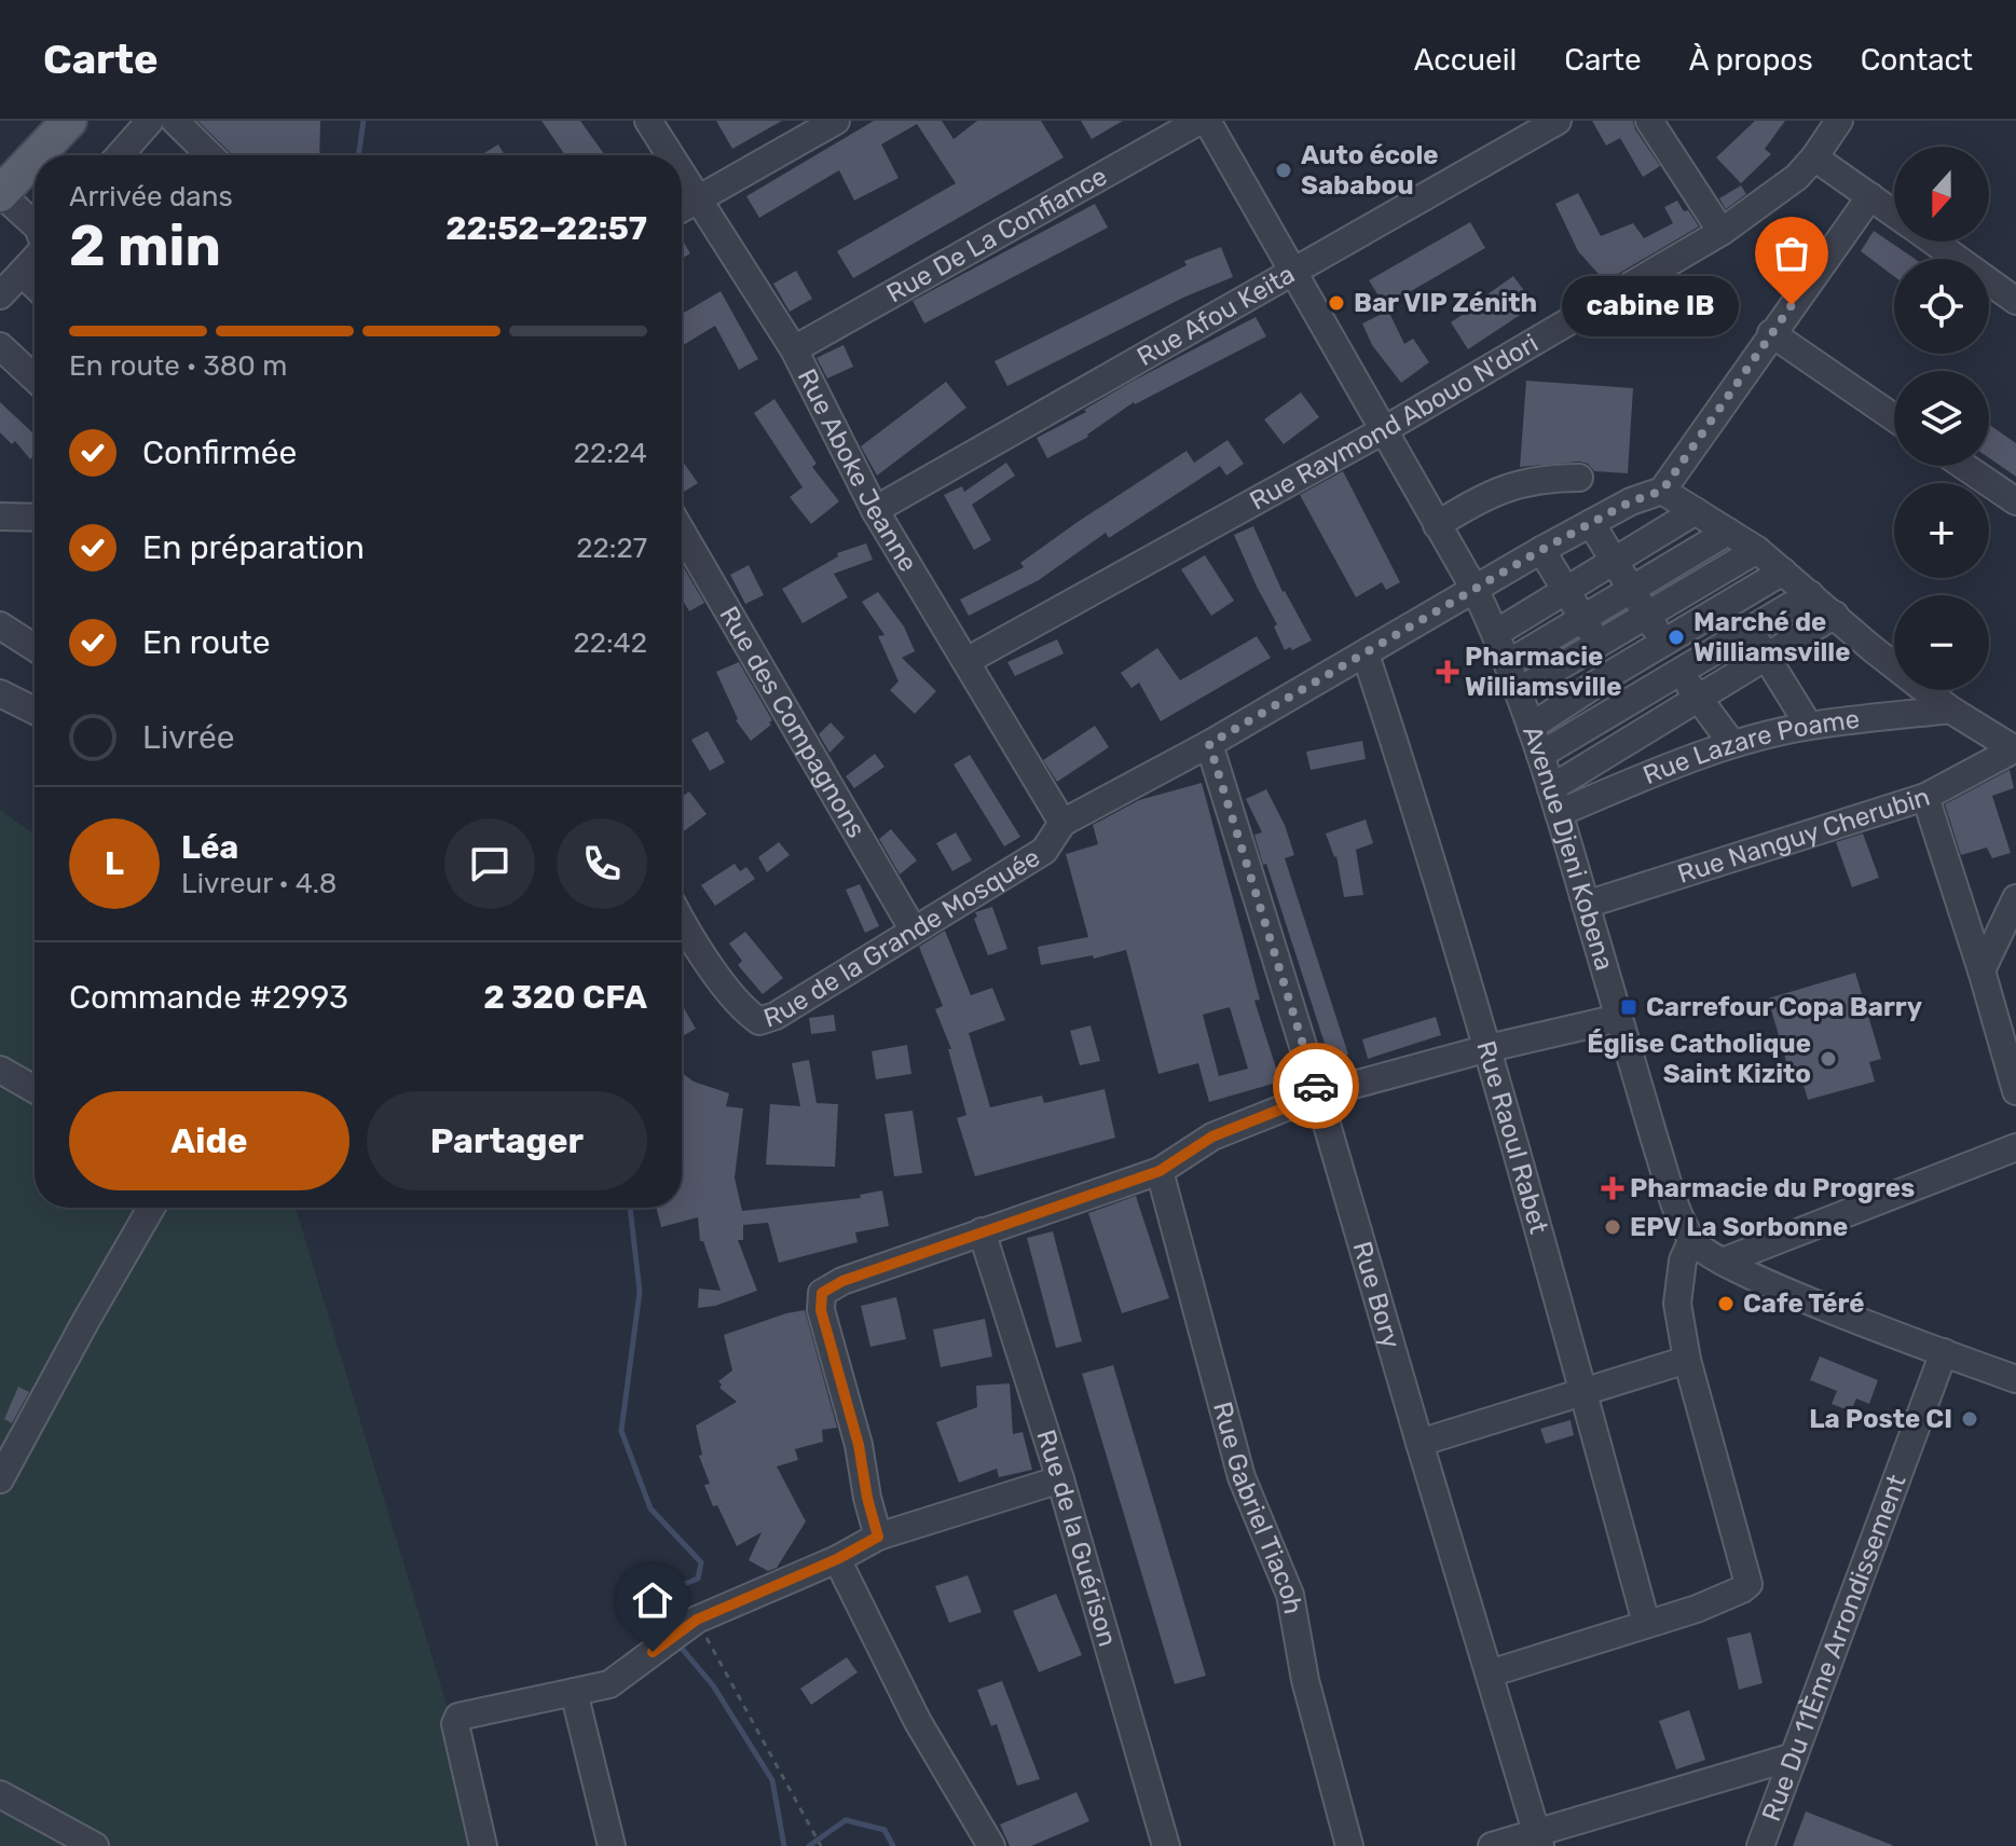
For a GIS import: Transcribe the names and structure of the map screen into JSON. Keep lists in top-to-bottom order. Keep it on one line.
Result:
{"streets":{"street":["Rue De La Confiance","Rue Afou Keita","Rue Raymond Abouo N'dori","Rue Aboke Jeanne","Rue des Compagnons","Rue Lazare Poame","Rue Nanguy Cherubin","Avenue Djeni Kobena","Rue de la Grande Mosquée","Rue Raoul Rabet","Rue Bory","Rue Gabriel Tiacoh","Rue de la Guérison","Rue Du 11Ème Arrondissement"]},"crossings":[["Rue De La Confiance","Rue Aboke Jeanne"],["Rue Afou Keita","Rue Aboke Jeanne"],["Rue Afou Keita","Avenue Djeni Kobena"],["Rue Raymond Abouo N'dori","Rue Aboke Jeanne"],["Rue Raymond Abouo N'dori","Avenue Djeni Kobena"],["Rue Aboke Jeanne","Rue de la Grande Mosquée"],["Rue des Compagnons","Rue de la Grande Mosquée"],["Rue Lazare Poame","Avenue Djeni Kobena"],["Rue Nanguy Cherubin","Avenue Djeni Kobena"],["Avenue Djeni Kobena","Rue de la Grande Mosquée"],["Rue de la Grande Mosquée","Rue Raoul Rabet"],["Rue de la Grande Mosquée","Rue Bory"]],"places":{"other":["Auto école Sababou","Bar VIP Zénith","cabine IB","Marché de Williamsville","Église Catholique Saint Kizito","EPV La Sorbonne","Cafe Téré","La Poste CI"],"health":["Pharmacie Williamsville","Pharmacie du Progres"],"transit":["Carrefour Copa Barry"]},"north":"bottom","page":{"header":"Carte","nav":["Accueil","Carte","À propos","Contact"],"map_buttons":["+","−"],"heading":["2 min","Arrivée dans","22:52–22:57"],"panel":["Léa","Livreur · 4.8","Commande #2993","2 320 CFA"],"bubble":"cabine IB","bar":"En route · 380 m","list":[["Confirmée","22:24"],["En préparation","22:27"],["En route","22:42"],"Livrée"],"round":"L","buttons":["Aide","Partager"]}}
